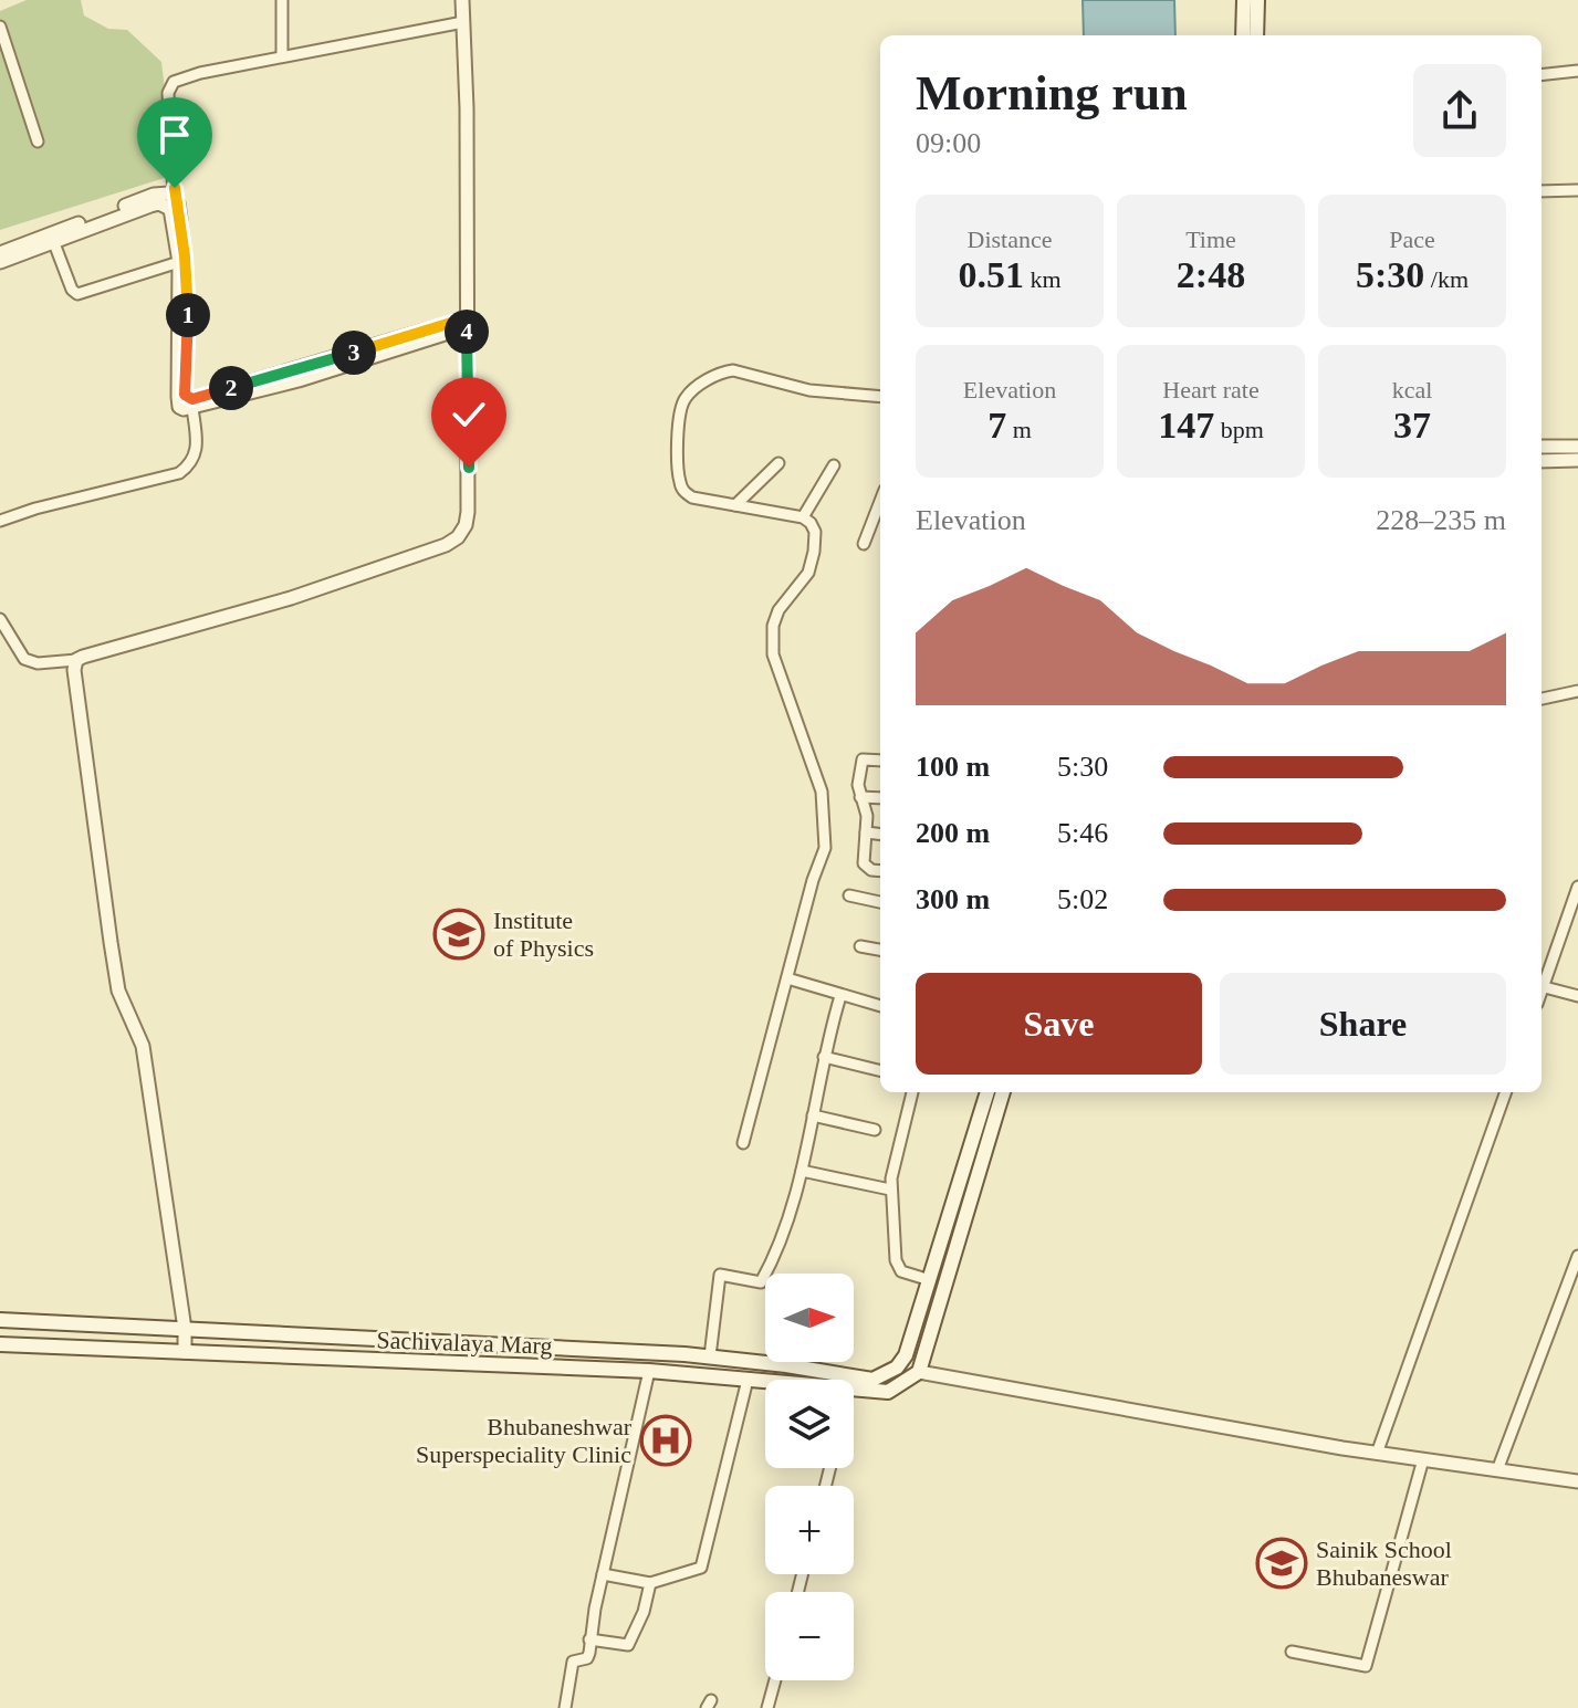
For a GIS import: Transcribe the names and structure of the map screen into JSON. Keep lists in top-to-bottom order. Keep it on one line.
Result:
{"streets":{"main road":["Sachivalaya Marg"]},"places":{"school or university":["Institute of Physics","Sainik School Bhubaneswar"],"hospital":["Bhubaneshwar Superspeciality Clinic"]},"north":"right","page":{"heading":["Morning run","09:00"],"stats":[["Distance","0.51 km"],["Time","2:48"],["Pace","5:30 /km"],["Elevation","7 m"],["Heart rate","147 bpm"],["kcal","37"]],"pins":["1","4","3","2"],"chart":["Elevation","228–235 m"],"list":[{"name":"100 m","note":"5:30"},{"name":"200 m","note":"5:46"},{"name":"300 m","note":"5:02"}],"buttons":["Save","Share"],"map_buttons":["+","−"]}}
